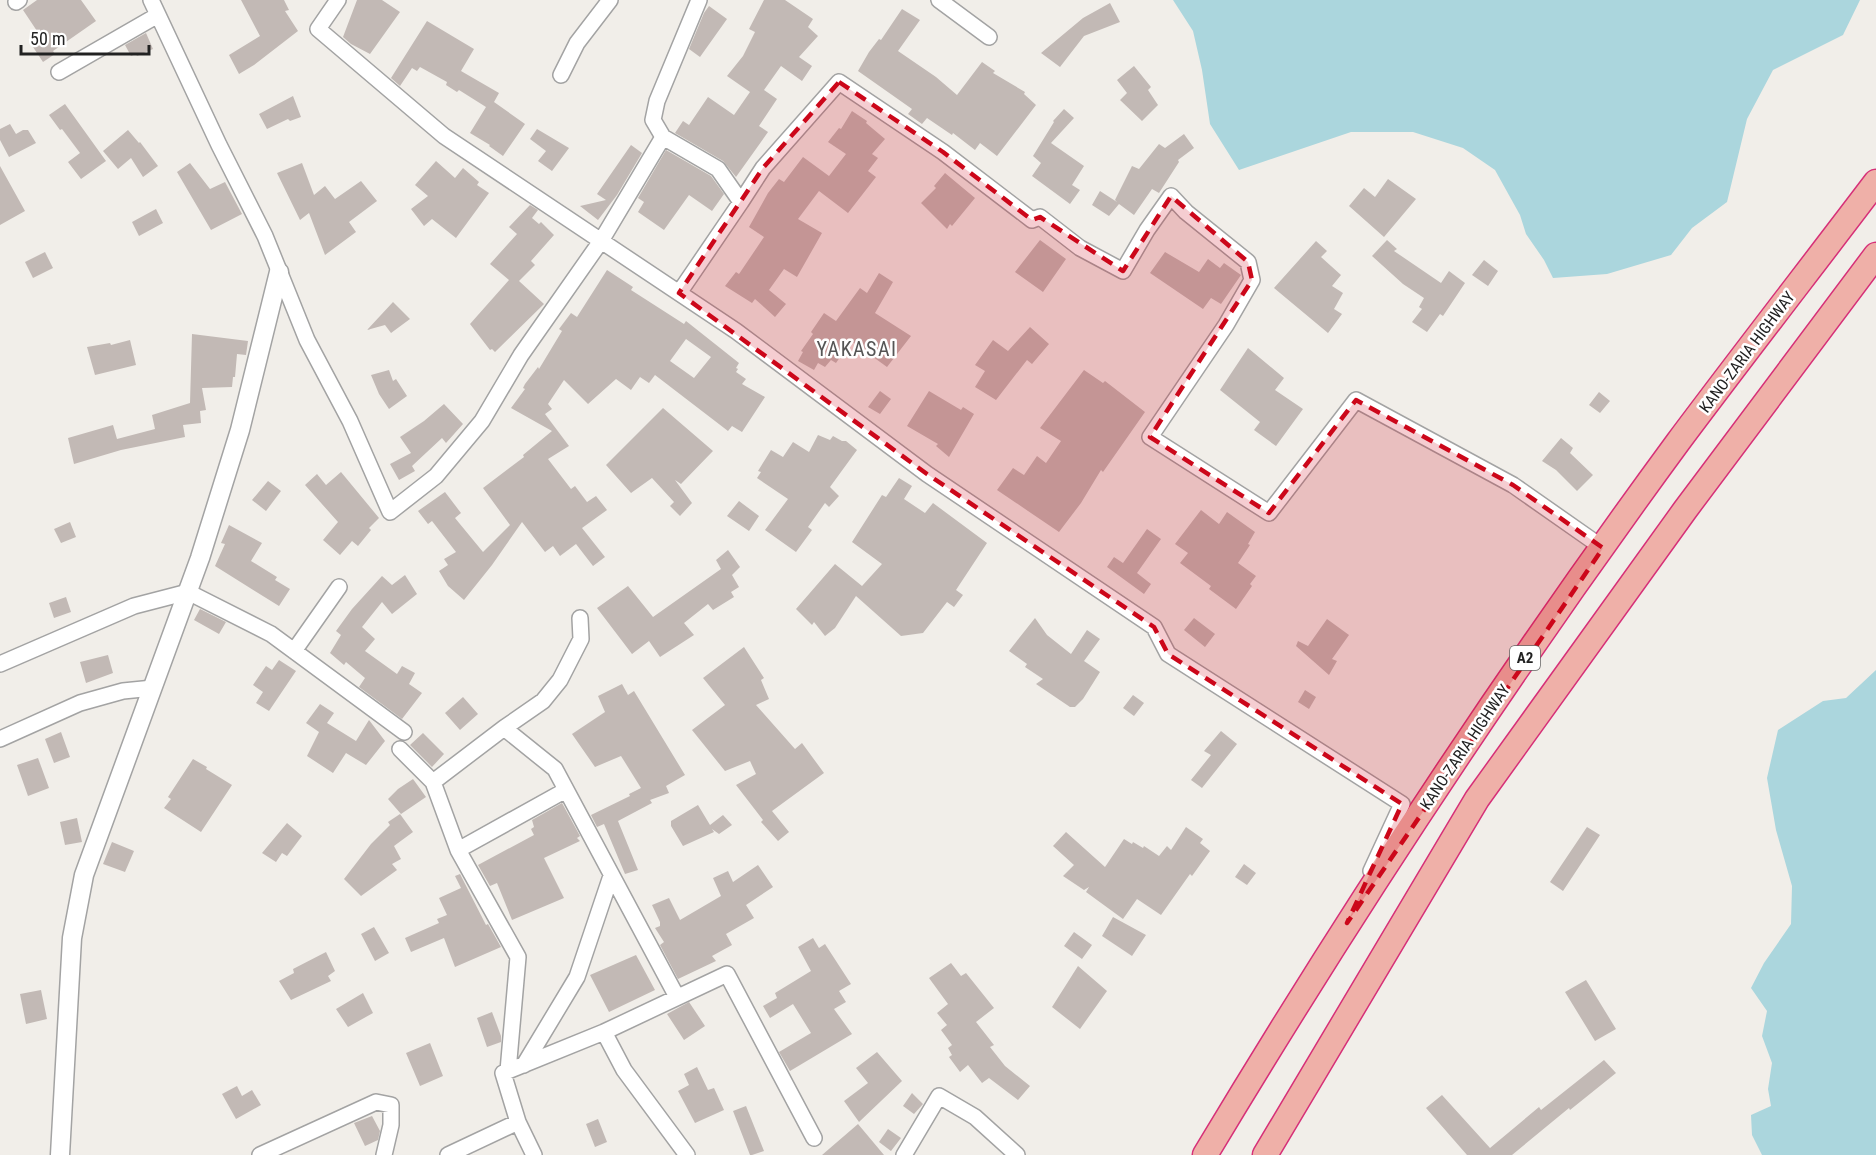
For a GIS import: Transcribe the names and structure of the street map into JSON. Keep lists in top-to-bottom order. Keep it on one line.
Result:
{"streets":{"highway":["KANO-ZARIA HIGHWAY","A2"]},"districts":["YAKASAI"],"scale_bar":"50 m"}
